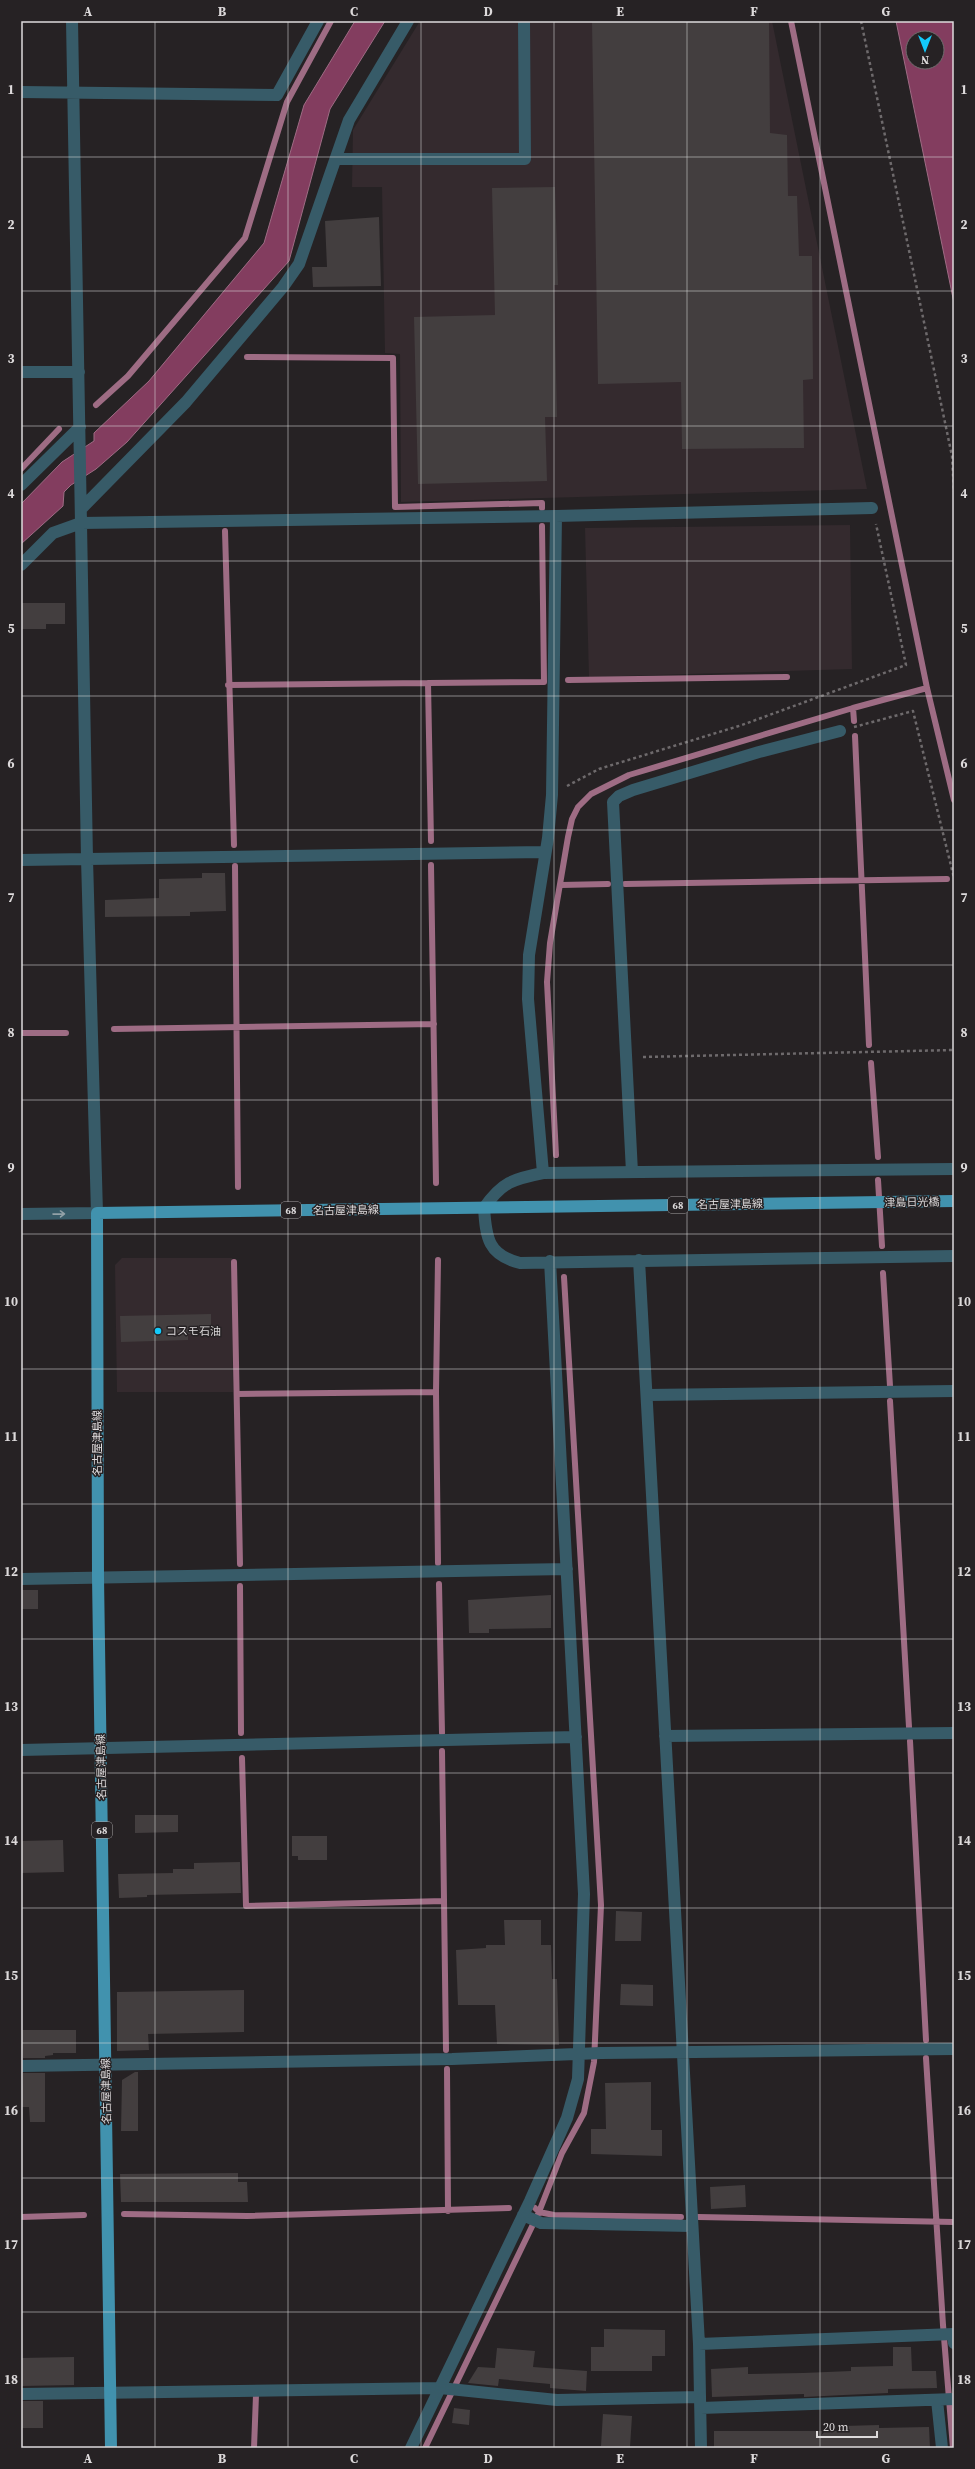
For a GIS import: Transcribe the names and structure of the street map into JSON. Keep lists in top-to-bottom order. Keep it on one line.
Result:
{"streets":{"main road":["津島日光橋","名古屋津島線","68"]},"crossings":[["津島日光橋","名古屋津島線"]],"places":["コスモ石油"],"scale_bar":"20 m","north":"bottom","grid":{"columns":["A","B","C","D","E","F","G"],"rows":["1","2","3","4","5","6","7","8","9","10","11","12","13","14","15","16","17","18"]}}
